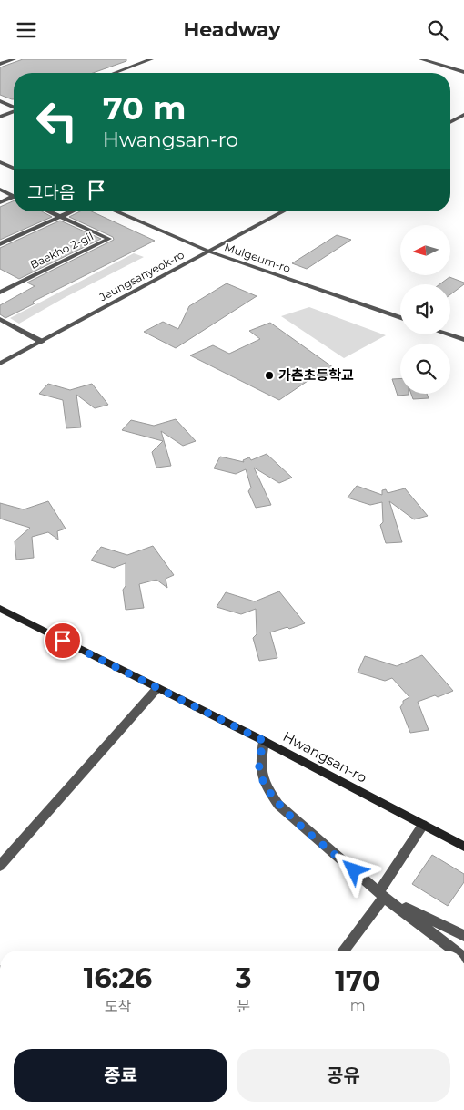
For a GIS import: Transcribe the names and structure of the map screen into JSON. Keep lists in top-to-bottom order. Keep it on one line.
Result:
{"streets":{"main road":["Hwangsan-ro"],"street":["Baekho 2-gil","Mulgeum-ro","Jeungsanyeok-ro"]},"crossings":[["Mulgeum-ro","Jeungsanyeok-ro"]],"places":["가촌초등학교"],"north":"left","page":{"header":"Headway","turn":["70 m","Hwangsan-ro"],"then":"그다음","eta":["16:26","도착","3","분","170","m"],"buttons":["종료","공유"]}}
